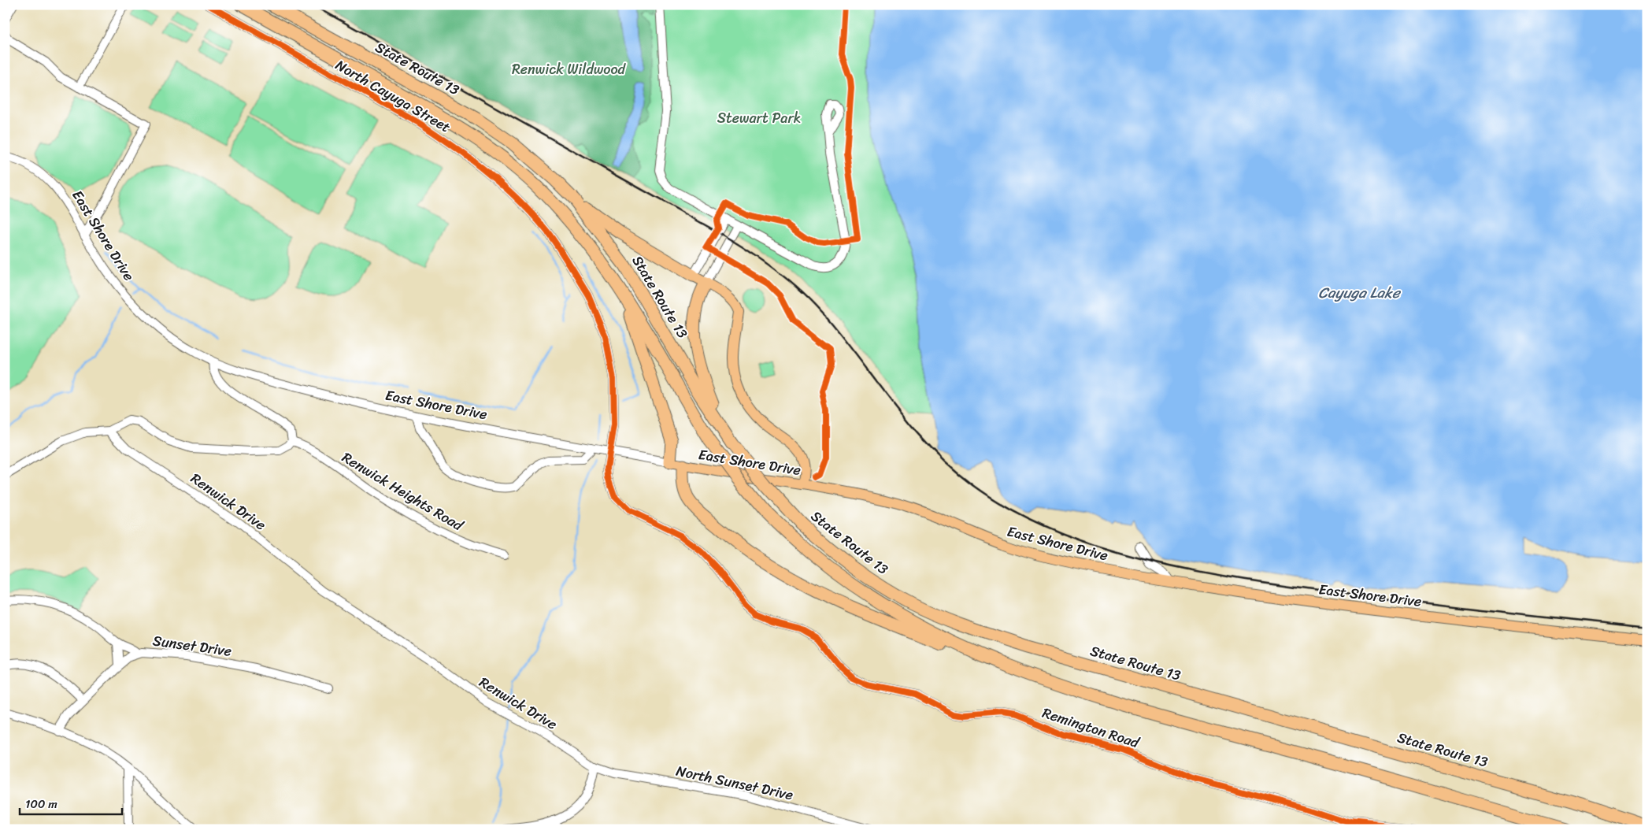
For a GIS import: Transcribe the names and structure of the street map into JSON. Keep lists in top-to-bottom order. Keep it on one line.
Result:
{"streets":{"highway":["State Route 13"],"main road":["East Shore Drive"],"street":["North Cayuga Street","Renwick Heights Road","Renwick Drive","Sunset Drive","Remington Road","North Sunset Drive"]},"crossings":[["North Cayuga Street","East Shore Drive"],["North Cayuga Street","Remington Road"],["East Shore Drive","Remington Road"],["Renwick Drive","North Sunset Drive"]],"water":["Cayuga Lake"],"parks":["Renwick Wildwood","Stewart Park"],"scale_bar":"100 m"}
